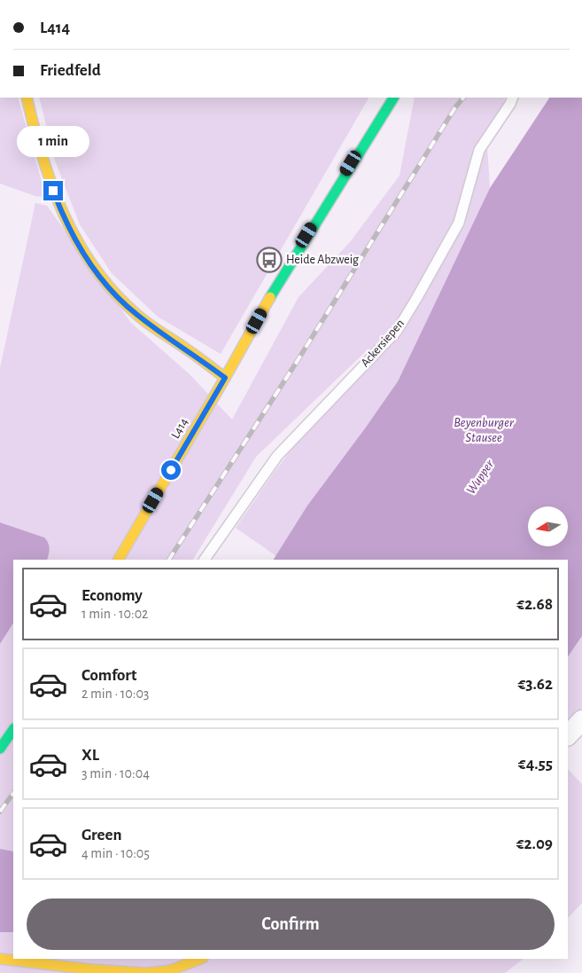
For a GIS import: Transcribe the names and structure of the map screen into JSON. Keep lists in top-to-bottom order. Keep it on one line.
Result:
{"streets":{"main road":["L414"],"lane":["Ackersiepen"]},"water":["Beyenburger Stausee","Wupper"],"places":{"bus stop":["Heide Abzweig"]},"north":"left","page":{"banner":["L414","Friedfeld"],"bubble":"1 min","list":[{"name":"Economy","note":"1 min · 10:02","value":"€2.68"},{"name":"Comfort","note":"2 min · 10:03","value":"€3.62"},{"name":"XL","note":"3 min · 10:04","value":"€4.55"},{"name":"Green","note":"4 min · 10:05","value":"€2.09"}],"buttons":"Confirm"}}
